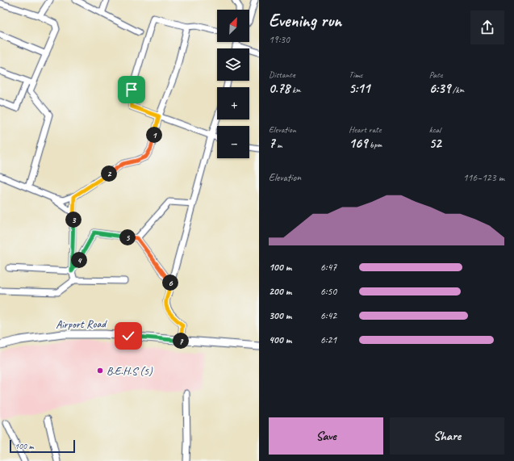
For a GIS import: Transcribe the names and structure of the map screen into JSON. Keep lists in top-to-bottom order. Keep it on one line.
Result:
{"streets":{"main road":["Airport Road"]},"places":["B.E.H.S (5)"],"scale_bar":"100 m","north":"top right","page":{"heading":["Evening run","19:30"],"map_buttons":["+","−"],"stats":[["Distance","0.78 km"],["Time","5:11"],["Pace","6:39 /km"],["Elevation","7 m"],["Heart rate","169 bpm"],["kcal","52"]],"pins":["1","2","3","5","4","6","7"],"chart":["Elevation","116–123 m"],"list":[{"name":"100 m","note":"6:47"},{"name":"200 m","note":"6:50"},{"name":"300 m","note":"6:42"},{"name":"400 m","note":"6:21"}],"buttons":["Save","Share"],"scale":"100 m"}}
